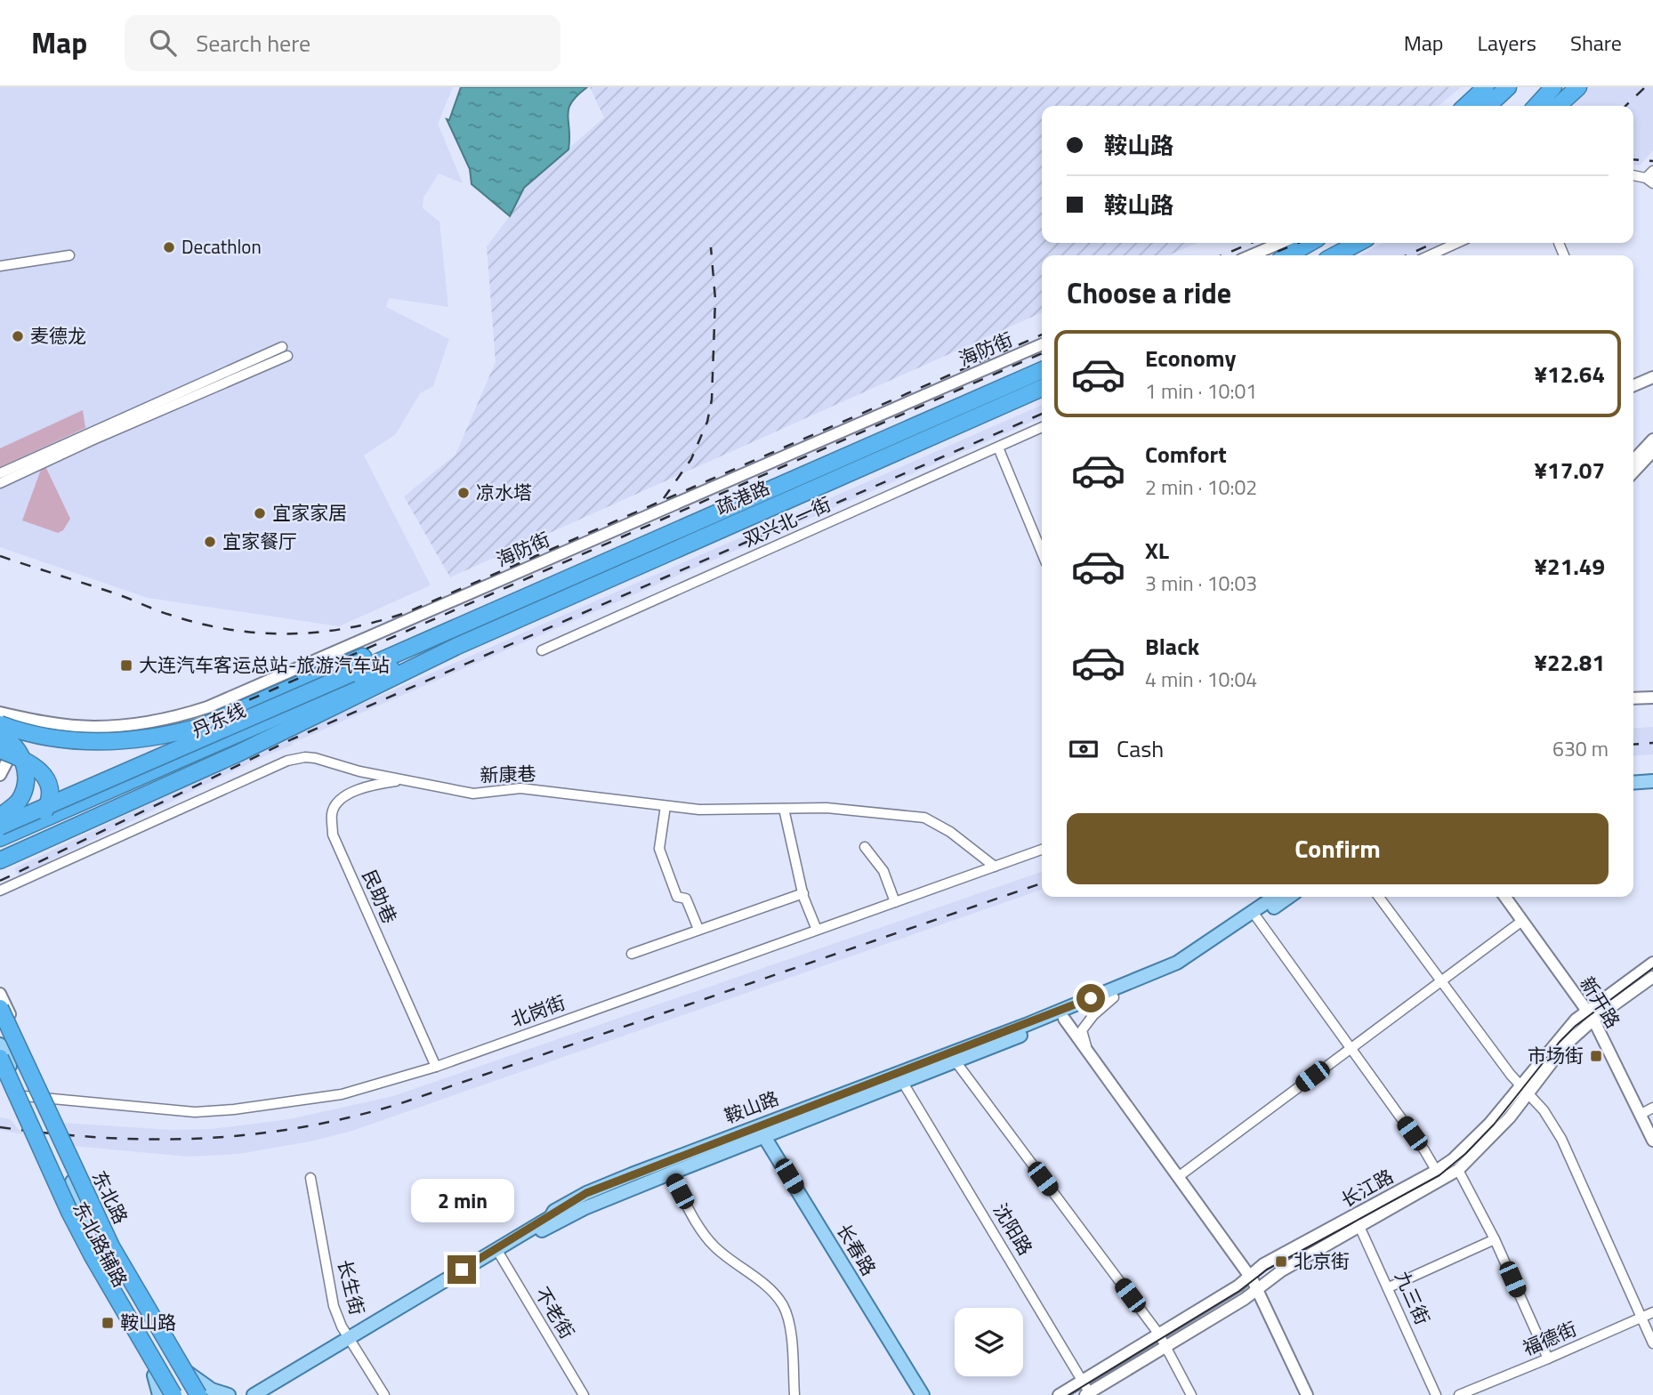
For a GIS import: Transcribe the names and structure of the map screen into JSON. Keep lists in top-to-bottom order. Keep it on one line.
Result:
{"streets":{"highway":["疏港路","丹东线","东北路"],"main road":["海防街","新开路","鞍山路","长江路","东北路辅路","长春路"],"street":["双兴北一街","新康巷","民助巷","北岗街","沈阳路","长生街","九三街","不老街","福德街"]},"crossings":[["疏港路","丹东线"],["新康巷","北岗街"],["民助巷","北岗街"],["新开路","长江路"],["鞍山路","沈阳路"],["鞍山路","长春路"],["鞍山路","长生街"],["鞍山路","不老街"],["长江路","沈阳路"],["长江路","九三街"],["东北路","东北路辅路"]],"places":{"other":["Decathlon","麦德龙","凉水塔","宜家家居","宜家餐厅"],"transit":["大连汽车客运总站-旅游汽车站","市场街","北京街","鞍山路"]},"page":{"header":"Map","search":"Search here","nav":["Map","Layers","Share"],"banner":["鞍山路","鞍山路"],"heading":"Choose a ride","list":[{"name":"Economy","note":"1 min · 10:01","value":"¥12.64"},{"name":"Comfort","note":"2 min · 10:02","value":"¥17.07"},{"name":"XL","note":"3 min · 10:03","value":"¥21.49"},{"name":"Black","note":"4 min · 10:04","value":"¥22.81"}],"pay":["Cash","630 m"],"buttons":"Confirm","bubble":"2 min"}}
